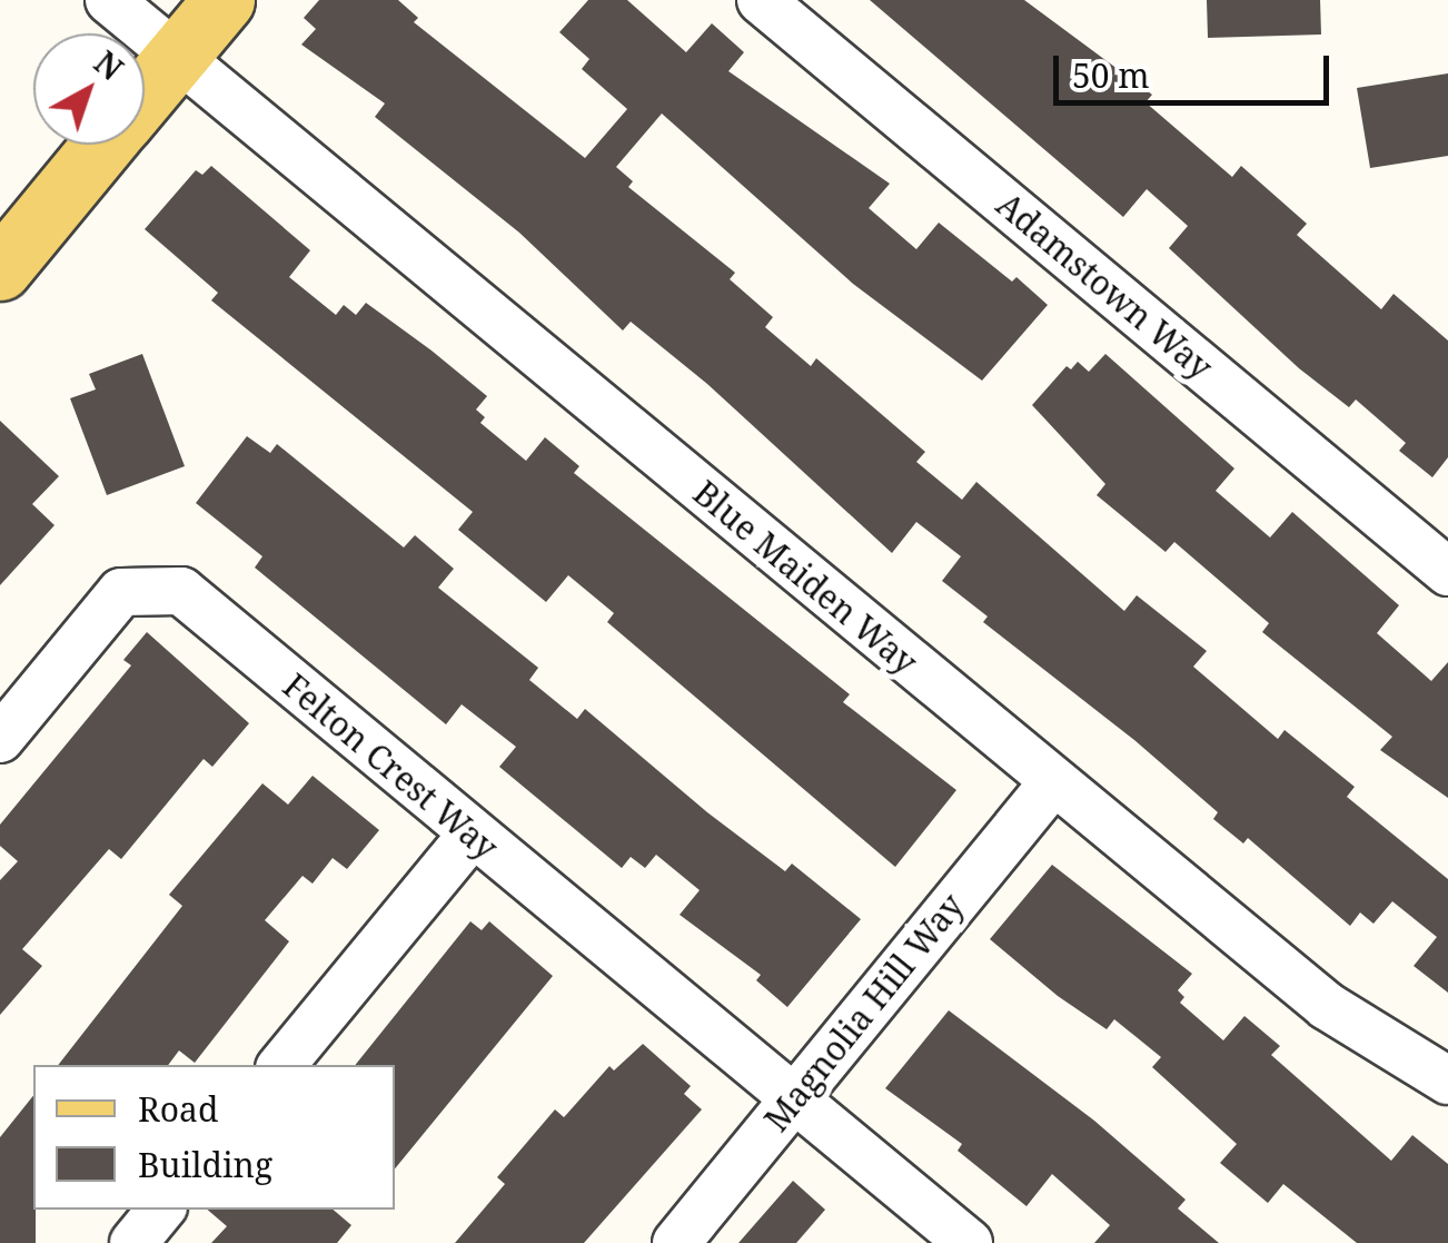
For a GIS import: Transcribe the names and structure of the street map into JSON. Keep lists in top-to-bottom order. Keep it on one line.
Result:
{"streets":{"street":["Adamstown Way","Blue Maiden Way","Felton Crest Way","Magnolia Hill Way"]},"crossings":[["Blue Maiden Way","Magnolia Hill Way"],["Felton Crest Way","Magnolia Hill Way"]],"legend":["Road","Building"],"scale_bar":"50 m","north":"top right"}
